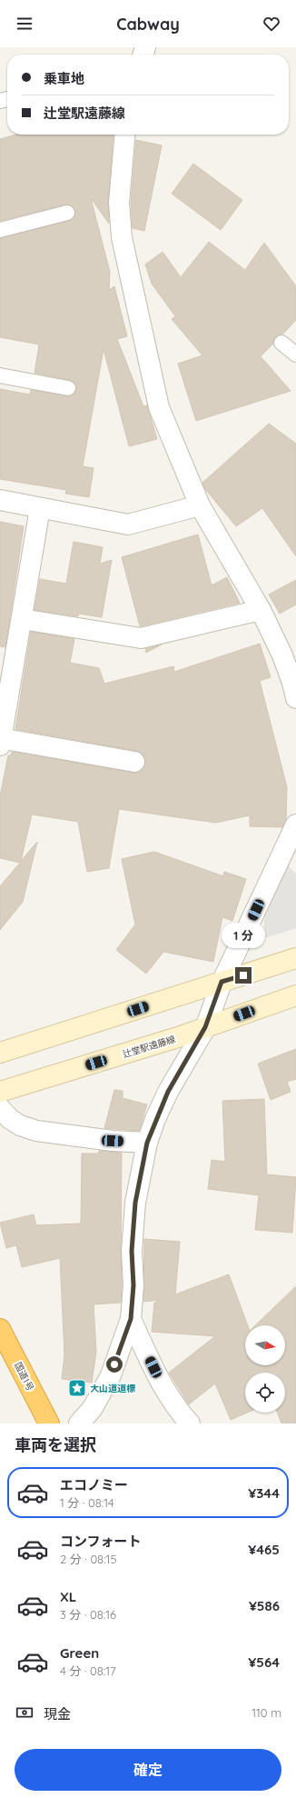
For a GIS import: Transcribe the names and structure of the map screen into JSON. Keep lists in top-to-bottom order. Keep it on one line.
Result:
{"streets":{"highway":["国道1号"],"street":["辻堂駅遠藤線"]},"places":{"place":["大山道道標"]},"north":"right","page":{"header":"Cabway","banner":["乗車地","辻堂駅遠藤線"],"bubble":"1 分","heading":"車両を選択","list":[{"name":"エコノミー","note":"1 分 · 08:14","value":"¥344"},{"name":"コンフォート","note":"2 分 · 08:15","value":"¥465"},{"name":"XL","note":"3 分 · 08:16","value":"¥586"},{"name":"Green","note":"4 分 · 08:17","value":"¥564"}],"pay":["現金","110 m"],"buttons":"確定"}}
